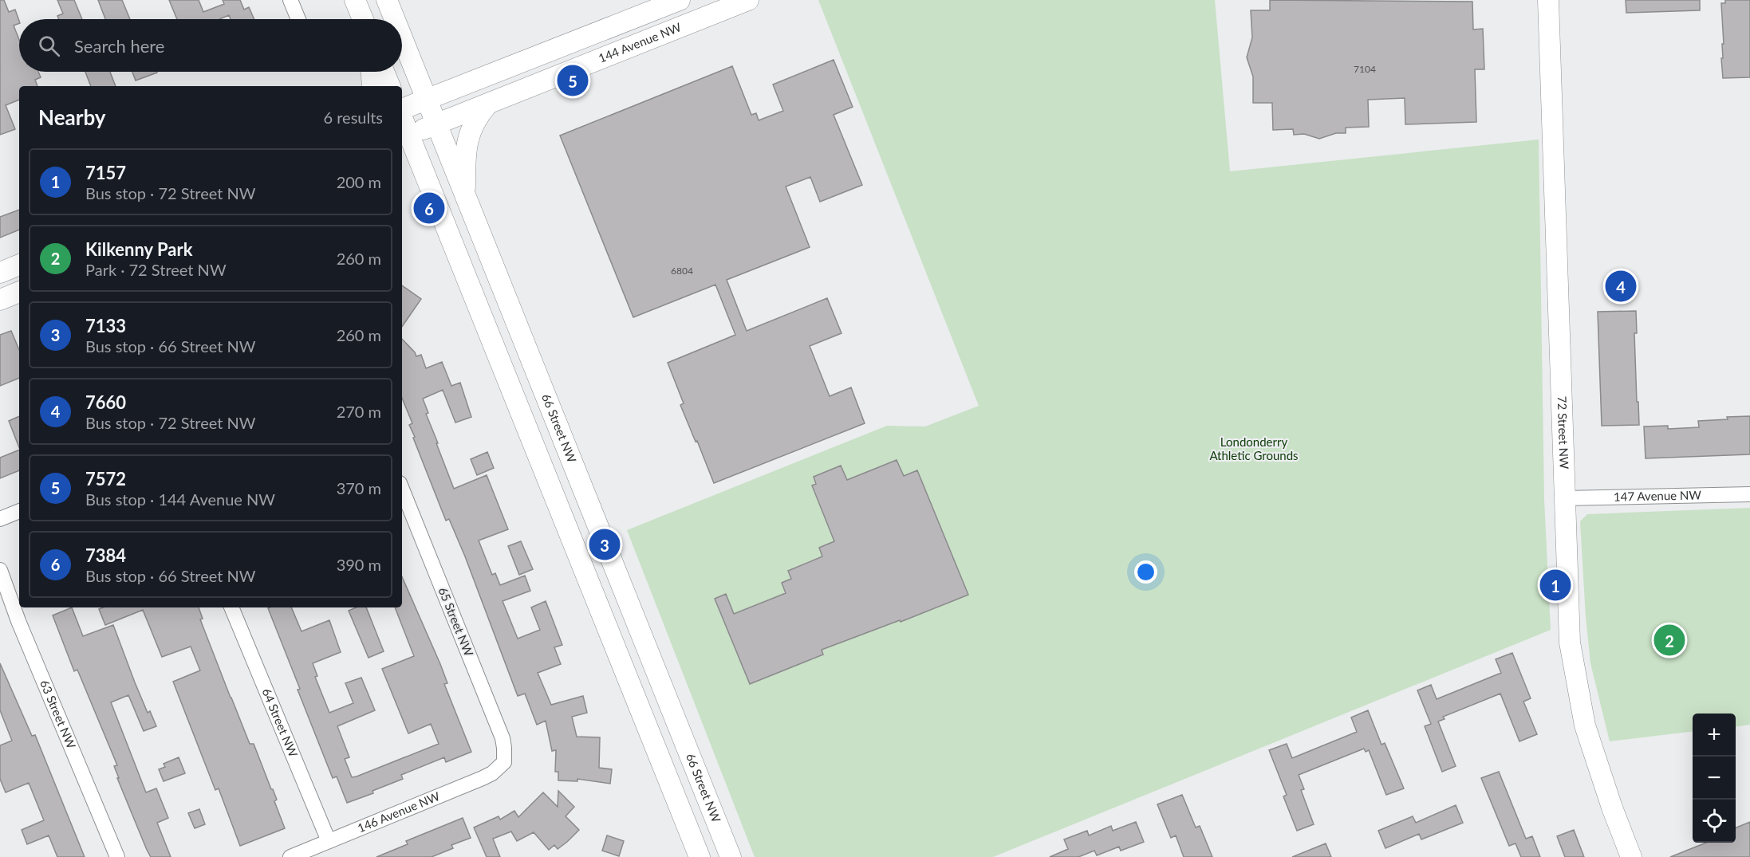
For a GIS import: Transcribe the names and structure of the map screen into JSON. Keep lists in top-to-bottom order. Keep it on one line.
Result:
{"streets":{"main road":["144 Avenue NW","66 Street NW","72 Street NW"],"street":["147 Avenue NW","65 Street NW","63 Street NW","64 Street NW","146 Avenue NW"]},"crossings":[["144 Avenue NW","66 Street NW"],["72 Street NW","147 Avenue NW"],["65 Street NW","146 Avenue NW"],["64 Street NW","146 Avenue NW"]],"parks":["Londonderry Athletic Grounds"],"house_numbers":["7104","6804"],"page":{"search":"Search here","pins":["5","6","4","3","1","2"],"heading":["Nearby","6 results"],"list":[{"mark":"1","name":"7157","note":"Bus stop · 72 Street NW","value":"200 m"},{"mark":"2","name":"Kilkenny Park","note":"Park · 72 Street NW","value":"260 m"},{"mark":"3","name":"7133","note":"Bus stop · 66 Street NW","value":"260 m"},{"mark":"4","name":"7660","note":"Bus stop · 72 Street NW","value":"270 m"},{"mark":"5","name":"7572","note":"Bus stop · 144 Avenue NW","value":"370 m"},{"mark":"6","name":"7384","note":"Bus stop · 66 Street NW","value":"390 m"}],"map_buttons":["+","−"]}}
